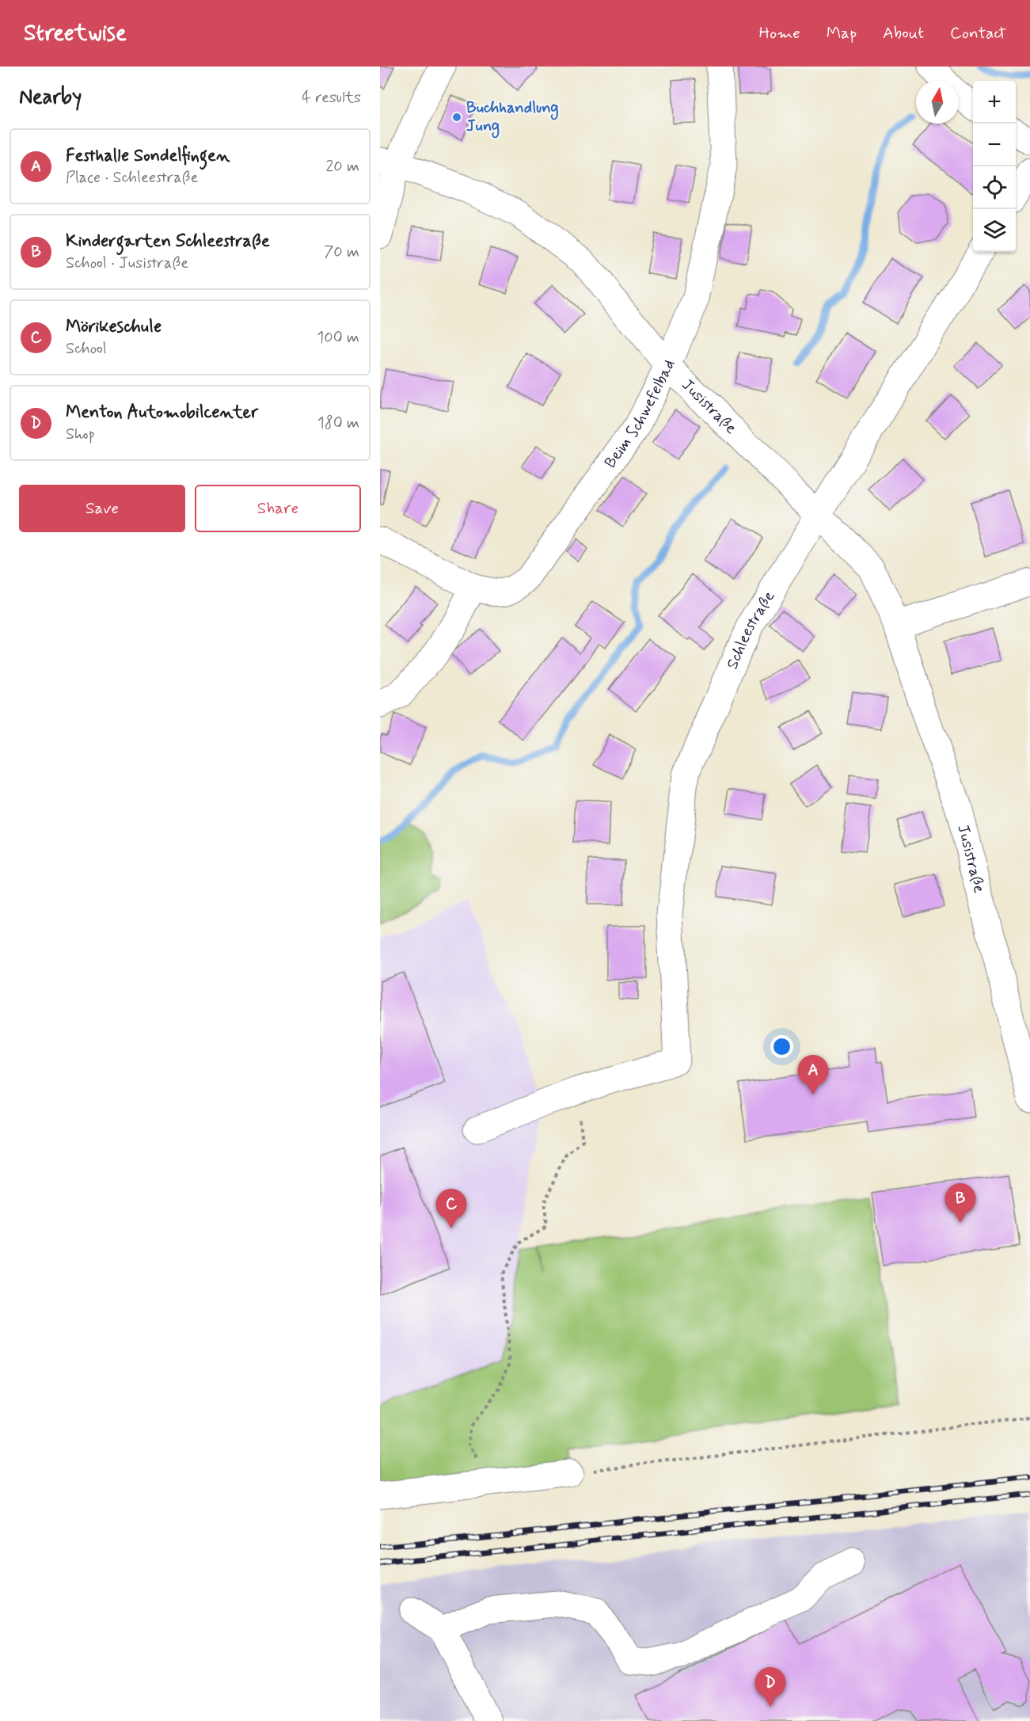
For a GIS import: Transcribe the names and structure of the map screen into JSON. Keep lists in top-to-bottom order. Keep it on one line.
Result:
{"streets":{"street":["Jusistraße","Beim Schwefelbad","Schleestraße"]},"crossings":[["Jusistraße","Beim Schwefelbad"],["Jusistraße","Schleestraße"]],"places":["Buchhandlung Jung"],"north":"top","page":{"header":"Streetwise","nav":["Home","Map","About","Contact"],"heading":["Nearby","4 results"],"map_buttons":["+","−"],"list":[{"mark":"A","name":"Festhalle Sondelfingen","note":"Place · Schleestraße","value":"20 m"},{"mark":"B","name":"Kindergarten Schleestraße","note":"School · Jusistraße","value":"70 m"},{"mark":"C","name":"Mörikeschule","note":"School","value":"100 m"},{"mark":"D","name":"Menton Automobilcenter","note":"Shop","value":"180 m"}],"buttons":["Save","Share"],"pins":["A","B","C","D"]}}
